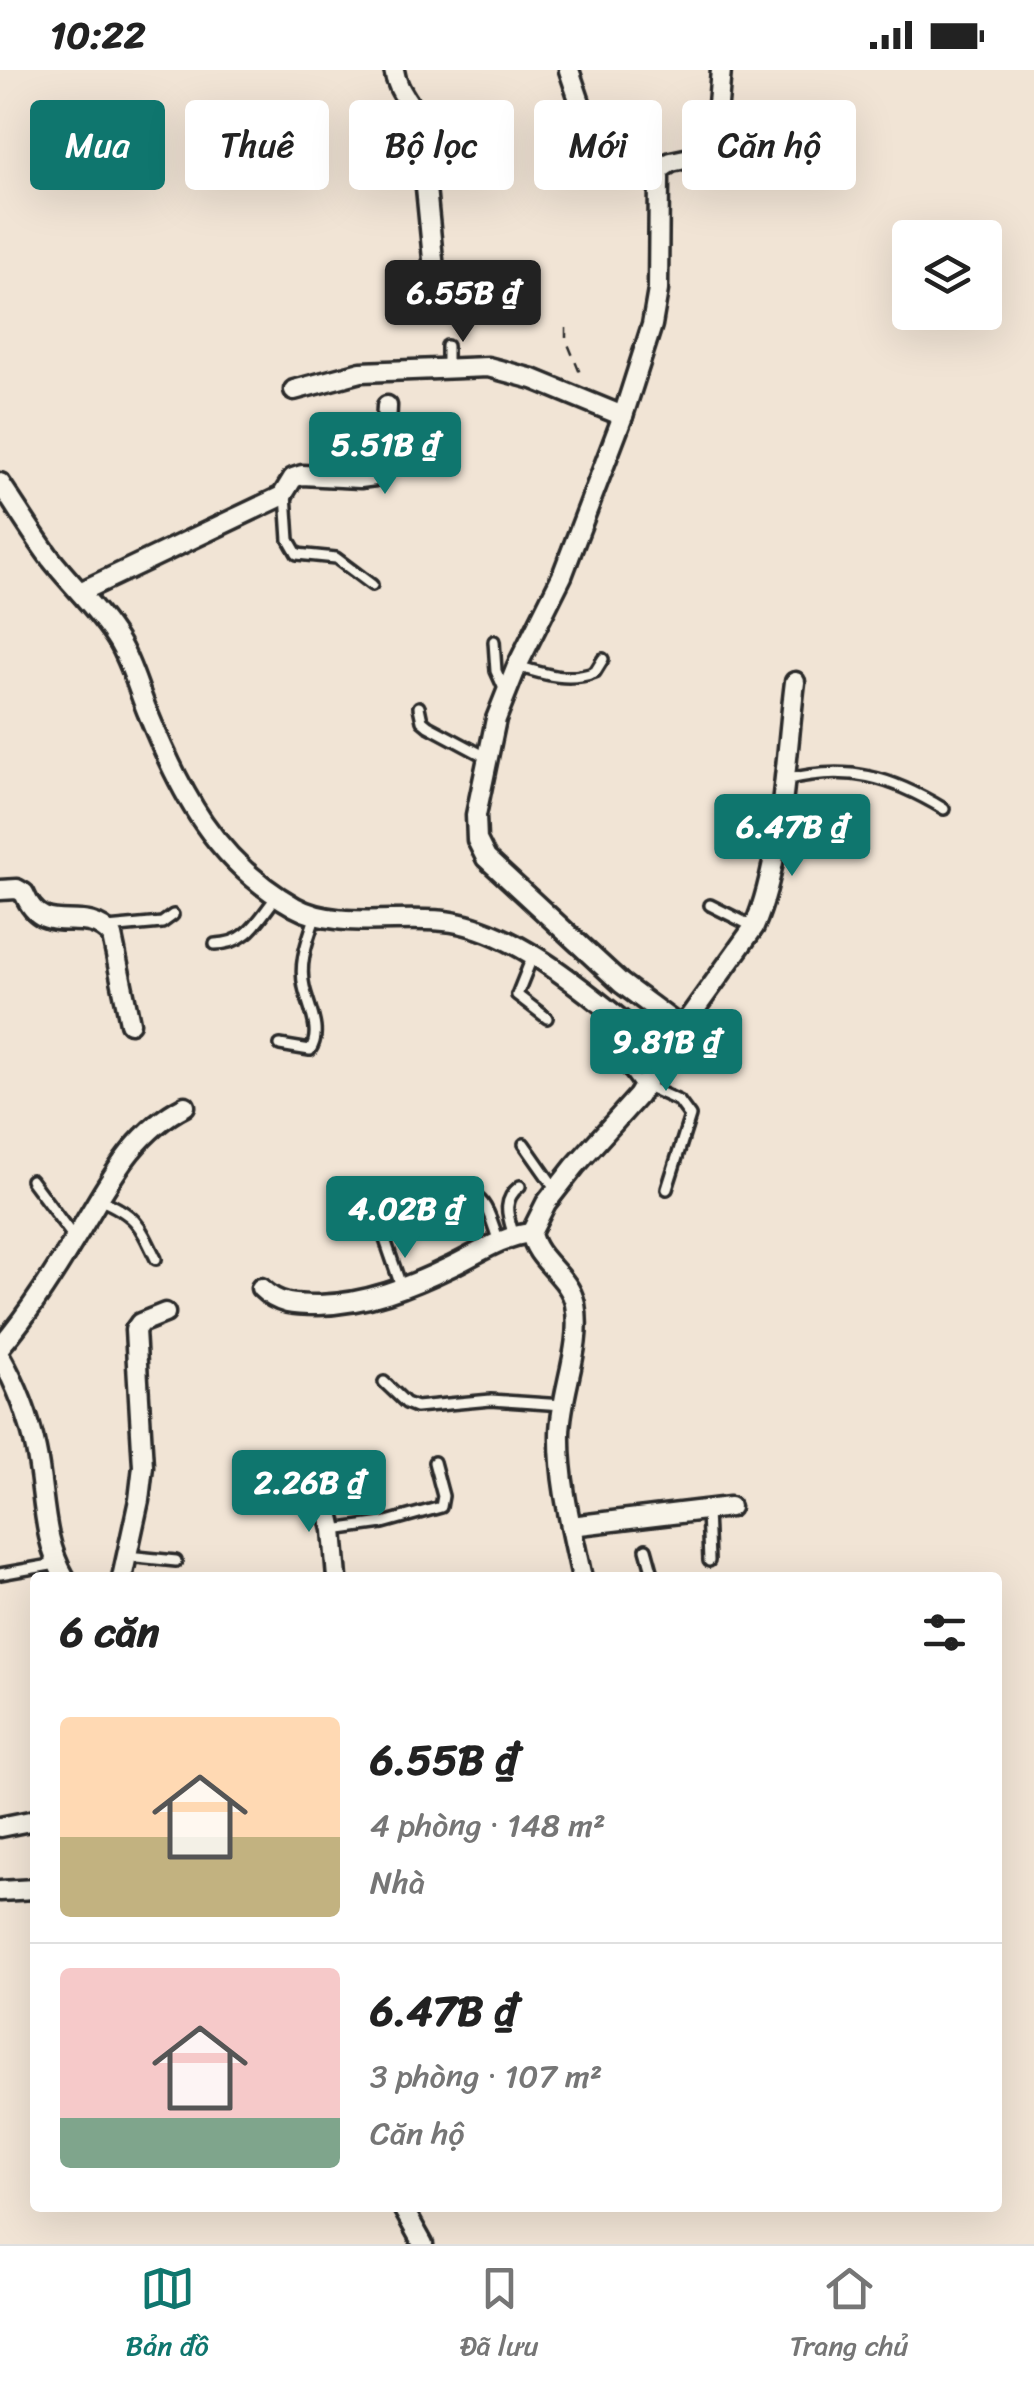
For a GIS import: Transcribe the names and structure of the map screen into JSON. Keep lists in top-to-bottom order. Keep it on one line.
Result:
{"page":{"status":"10:22","chip":["Mua","Thuê","Bộ lọc","Mới","Căn hộ"],"price":["6.55B ₫","5.51B ₫","6.47B ₫","9.81B ₫","4.02B ₫","2.26B ₫"],"heading":"6 căn","list":[{"name":"6.55B ₫","note":"4 phòng · 148 m² · Nhà"},{"name":"6.47B ₫","note":"3 phòng · 107 m² · Căn hộ"}],"tabs":["Bản đồ","Đã lưu","Trang chủ"]}}
